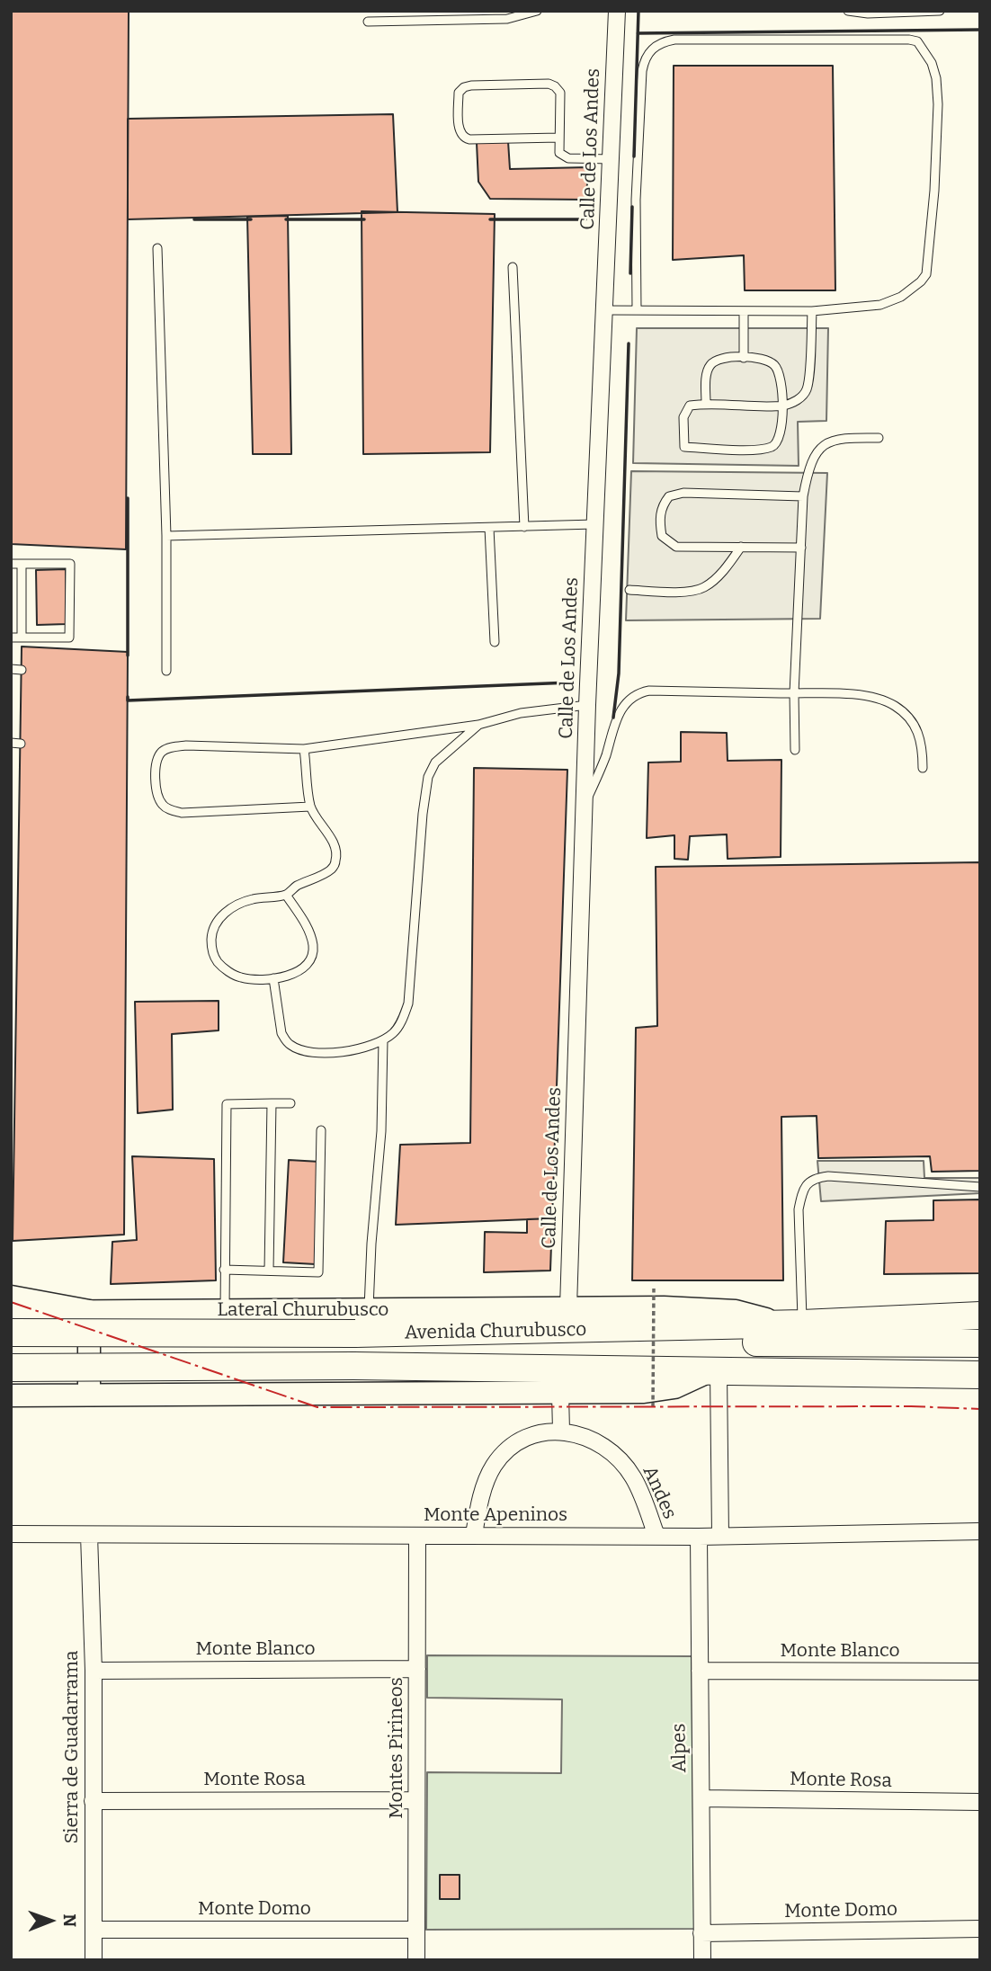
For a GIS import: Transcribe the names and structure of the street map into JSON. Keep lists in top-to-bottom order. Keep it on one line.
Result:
{"streets":{"highway":["Avenida Churubusco"],"street":["Calle de Los Andes","Lateral Churubusco","Andes","Monte Apeninos","Monte Blanco","Sierra de Guadarrama","Montes Pirineos","Alpes","Monte Rosa","Monte Domo"]},"crossings":[["Calle de Los Andes","Lateral Churubusco"],["Lateral Churubusco","Avenida Churubusco"],["Andes","Monte Apeninos"],["Monte Apeninos","Sierra de Guadarrama"],["Monte Apeninos","Montes Pirineos"],["Monte Apeninos","Alpes"],["Monte Blanco","Sierra de Guadarrama"],["Monte Blanco","Montes Pirineos"],["Monte Blanco","Alpes"],["Sierra de Guadarrama","Monte Rosa"],["Sierra de Guadarrama","Monte Domo"],["Montes Pirineos","Monte Rosa"],["Montes Pirineos","Monte Domo"],["Alpes","Monte Rosa"],["Alpes","Monte Domo"]],"north":"right"}
